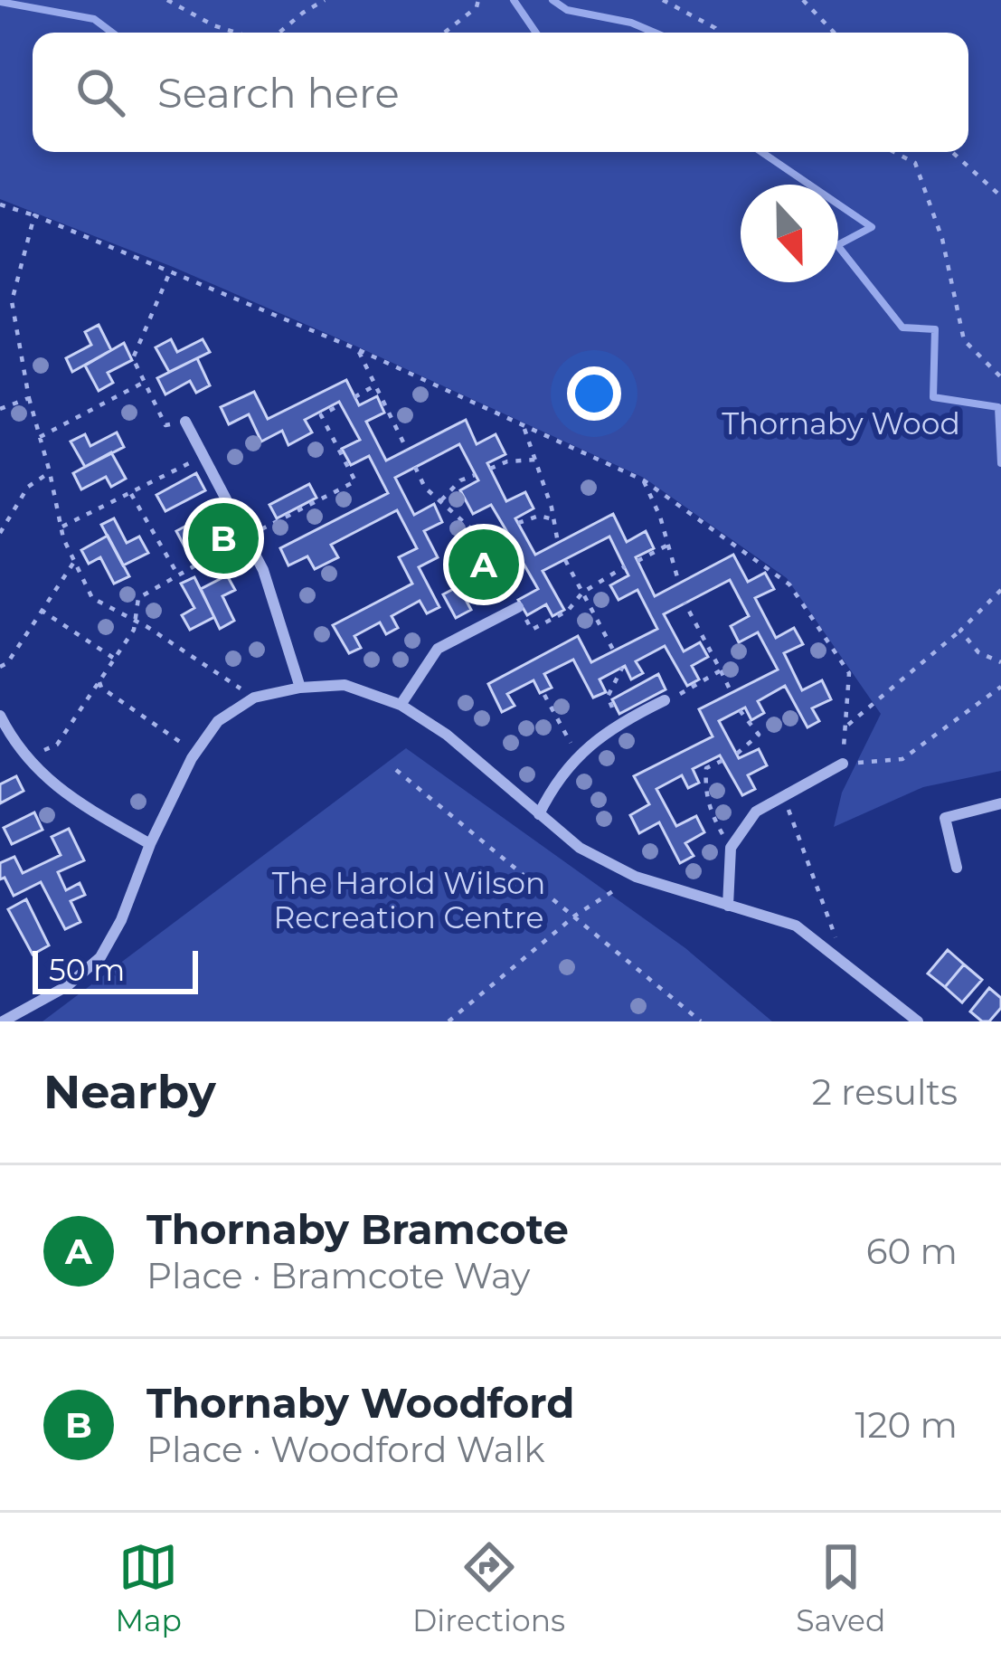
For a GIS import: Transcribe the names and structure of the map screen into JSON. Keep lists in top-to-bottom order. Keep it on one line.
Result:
{"parks":["Thornaby Wood","The Harold Wilson Recreation Centre"],"scale_bar":"50 m","north":"bottom","page":{"search":"Search here","pins":["B","A"],"scale":"50 m","heading":["Nearby","2 results"],"list":[{"mark":"A","name":"Thornaby Bramcote","note":"Place · Bramcote Way","value":"60 m"},{"mark":"B","name":"Thornaby Woodford","note":"Place · Woodford Walk","value":"120 m"}],"nav":["Map","Directions","Saved"]}}
